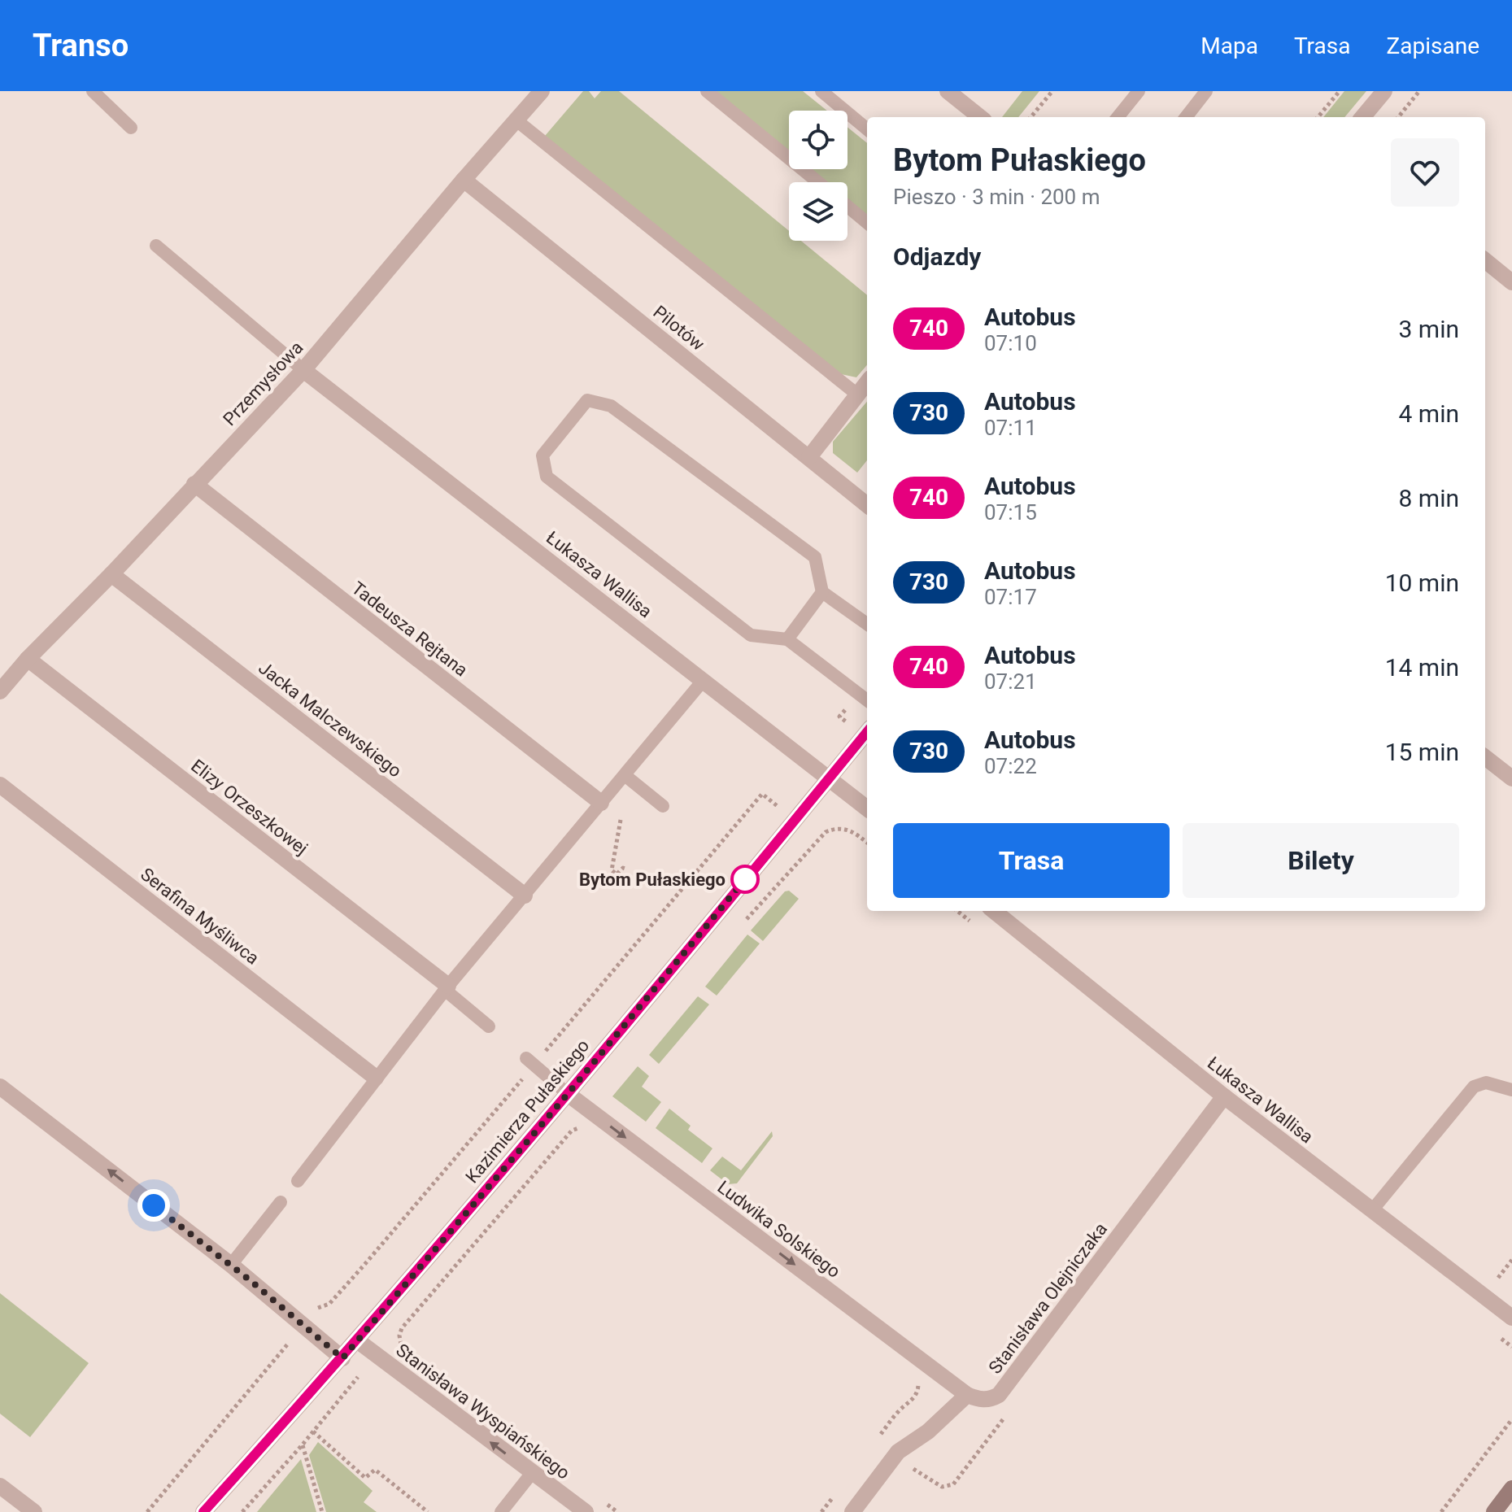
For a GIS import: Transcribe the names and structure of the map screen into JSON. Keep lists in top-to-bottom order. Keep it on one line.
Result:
{"streets":{"street":["Pilotów","Przemysłowa","Łukasza Wallisa","Tadeusza Rejtana","Jacka Malczewskiego","Elizy Orzeszkowej","Serafina Myśliwca","Kazimierza Pułaskiego","Ludwika Solskiego","Stanisława Olejniczaka","Stanisława Wyspiańskiego"]},"crossings":[["Pilotów","Przemysłowa"],["Przemysłowa","Łukasza Wallisa"],["Przemysłowa","Tadeusza Rejtana"],["Przemysłowa","Jacka Malczewskiego"],["Przemysłowa","Elizy Orzeszkowej"],["Łukasza Wallisa","Kazimierza Pułaskiego"],["Łukasza Wallisa","Stanisława Olejniczaka"],["Kazimierza Pułaskiego","Ludwika Solskiego"],["Kazimierza Pułaskiego","Stanisława Wyspiańskiego"],["Ludwika Solskiego","Stanisława Olejniczaka"]],"one_way":["Ludwika Solskiego","Stanisława Wyspiańskiego"],"places":["Bytom Pułaskiego"],"lines":["bus line 740"],"page":{"header":"Transo","nav":["Mapa","Trasa","Zapisane"],"heading":[["Bytom Pułaskiego","Pieszo · 3 min · 200 m"],"Odjazdy"],"list":[{"mark":"740","name":"Autobus","note":"07:10","value":"3 min"},{"mark":"730","name":"Autobus","note":"07:11","value":"4 min"},{"mark":"740","name":"Autobus","note":"07:15","value":"8 min"},{"mark":"730","name":"Autobus","note":"07:17","value":"10 min"},{"mark":"740","name":"Autobus","note":"07:21","value":"14 min"},{"mark":"730","name":"Autobus","note":"07:22","value":"15 min"}],"buttons":["Trasa","Bilety"]}}
